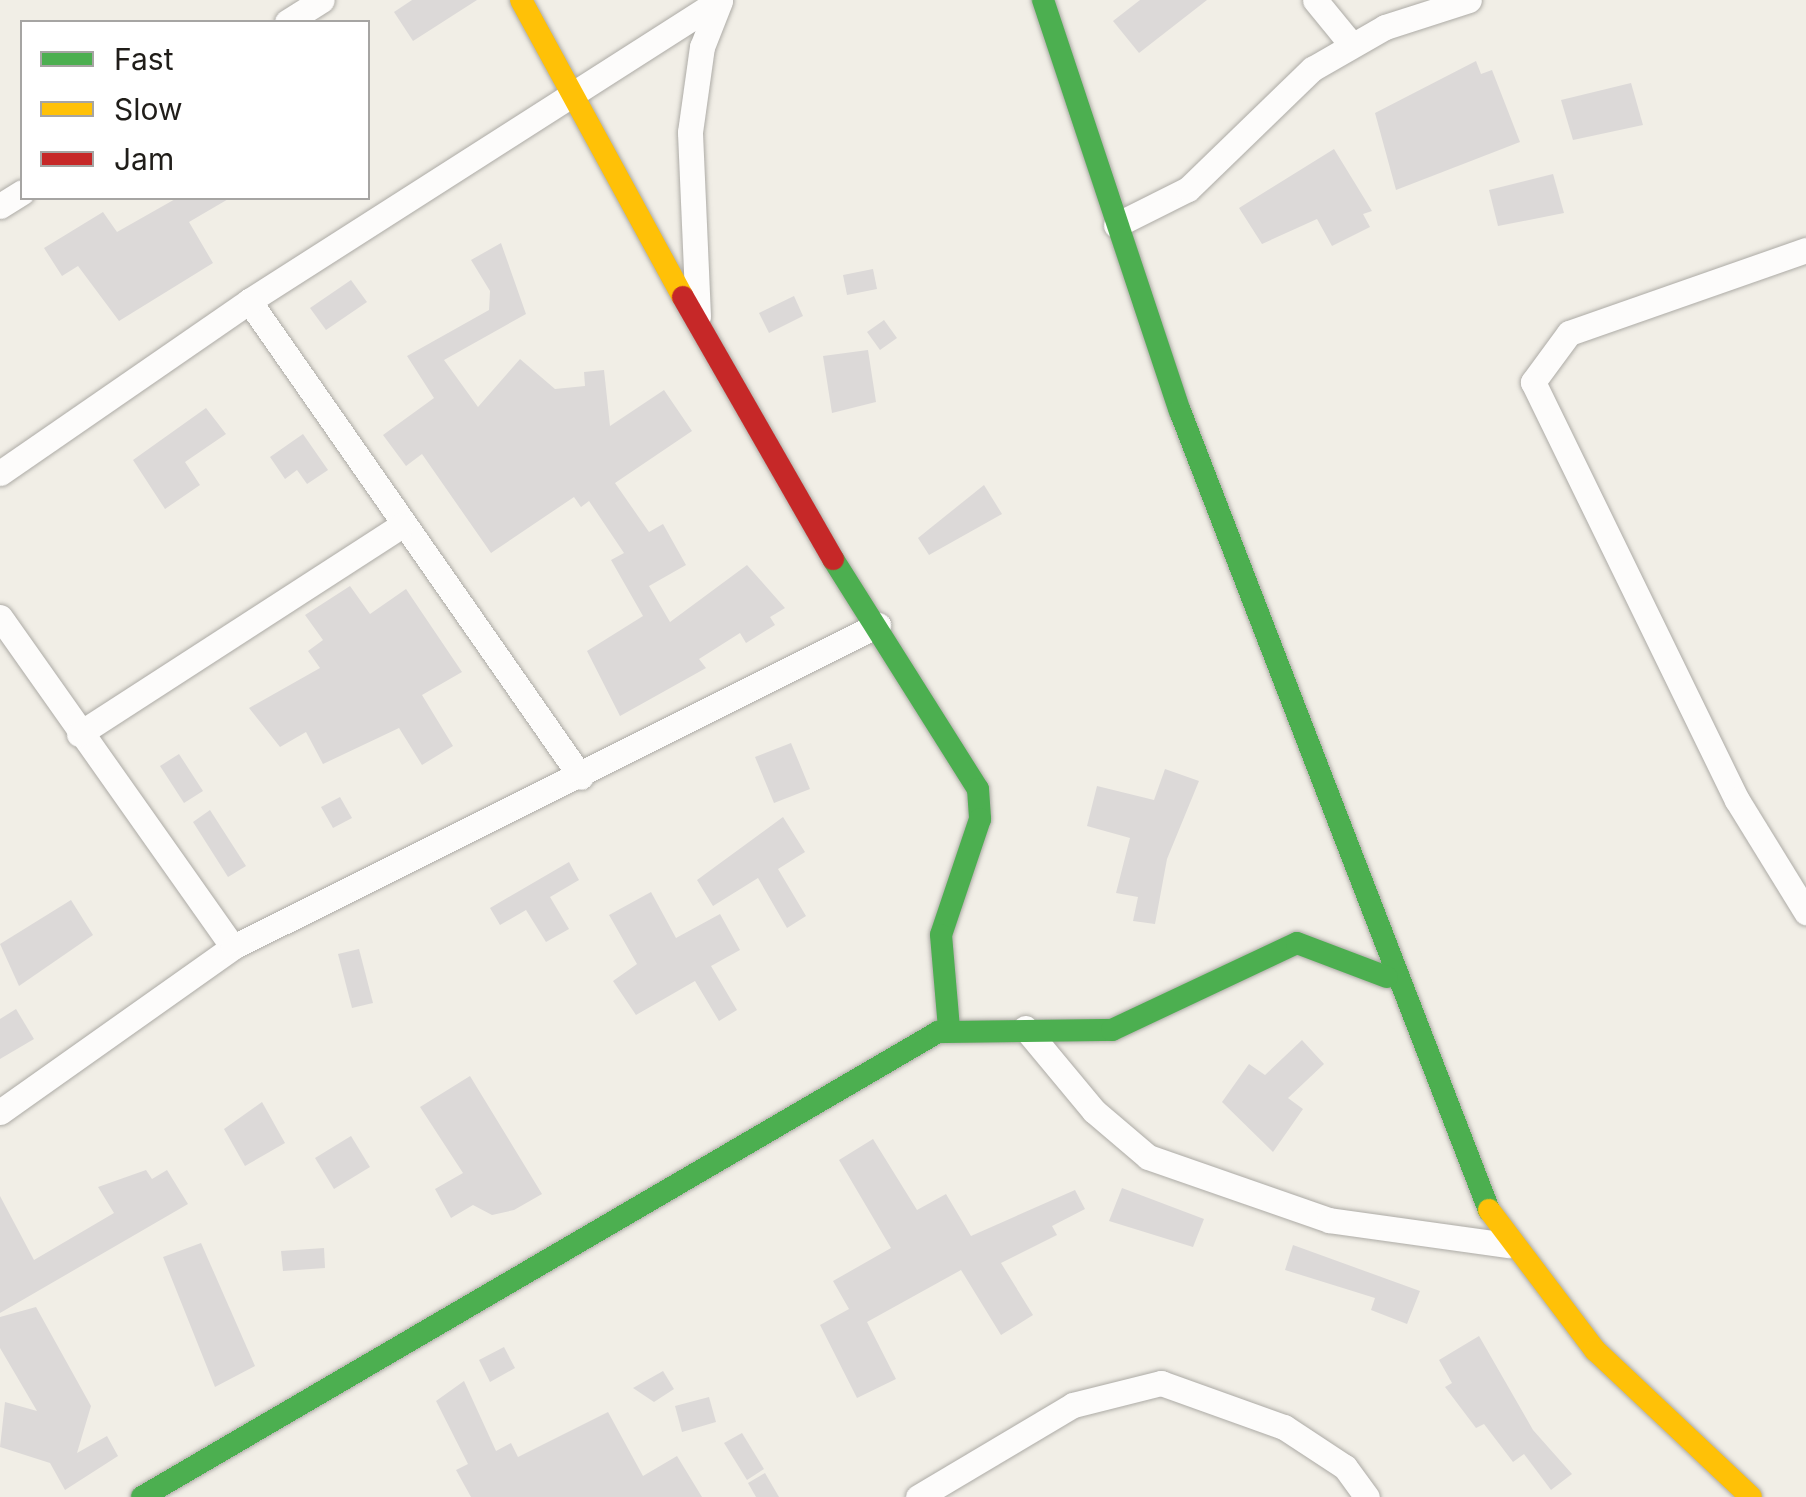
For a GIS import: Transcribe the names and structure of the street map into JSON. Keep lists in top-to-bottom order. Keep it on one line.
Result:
{"legend":["Fast","Slow","Jam"]}
